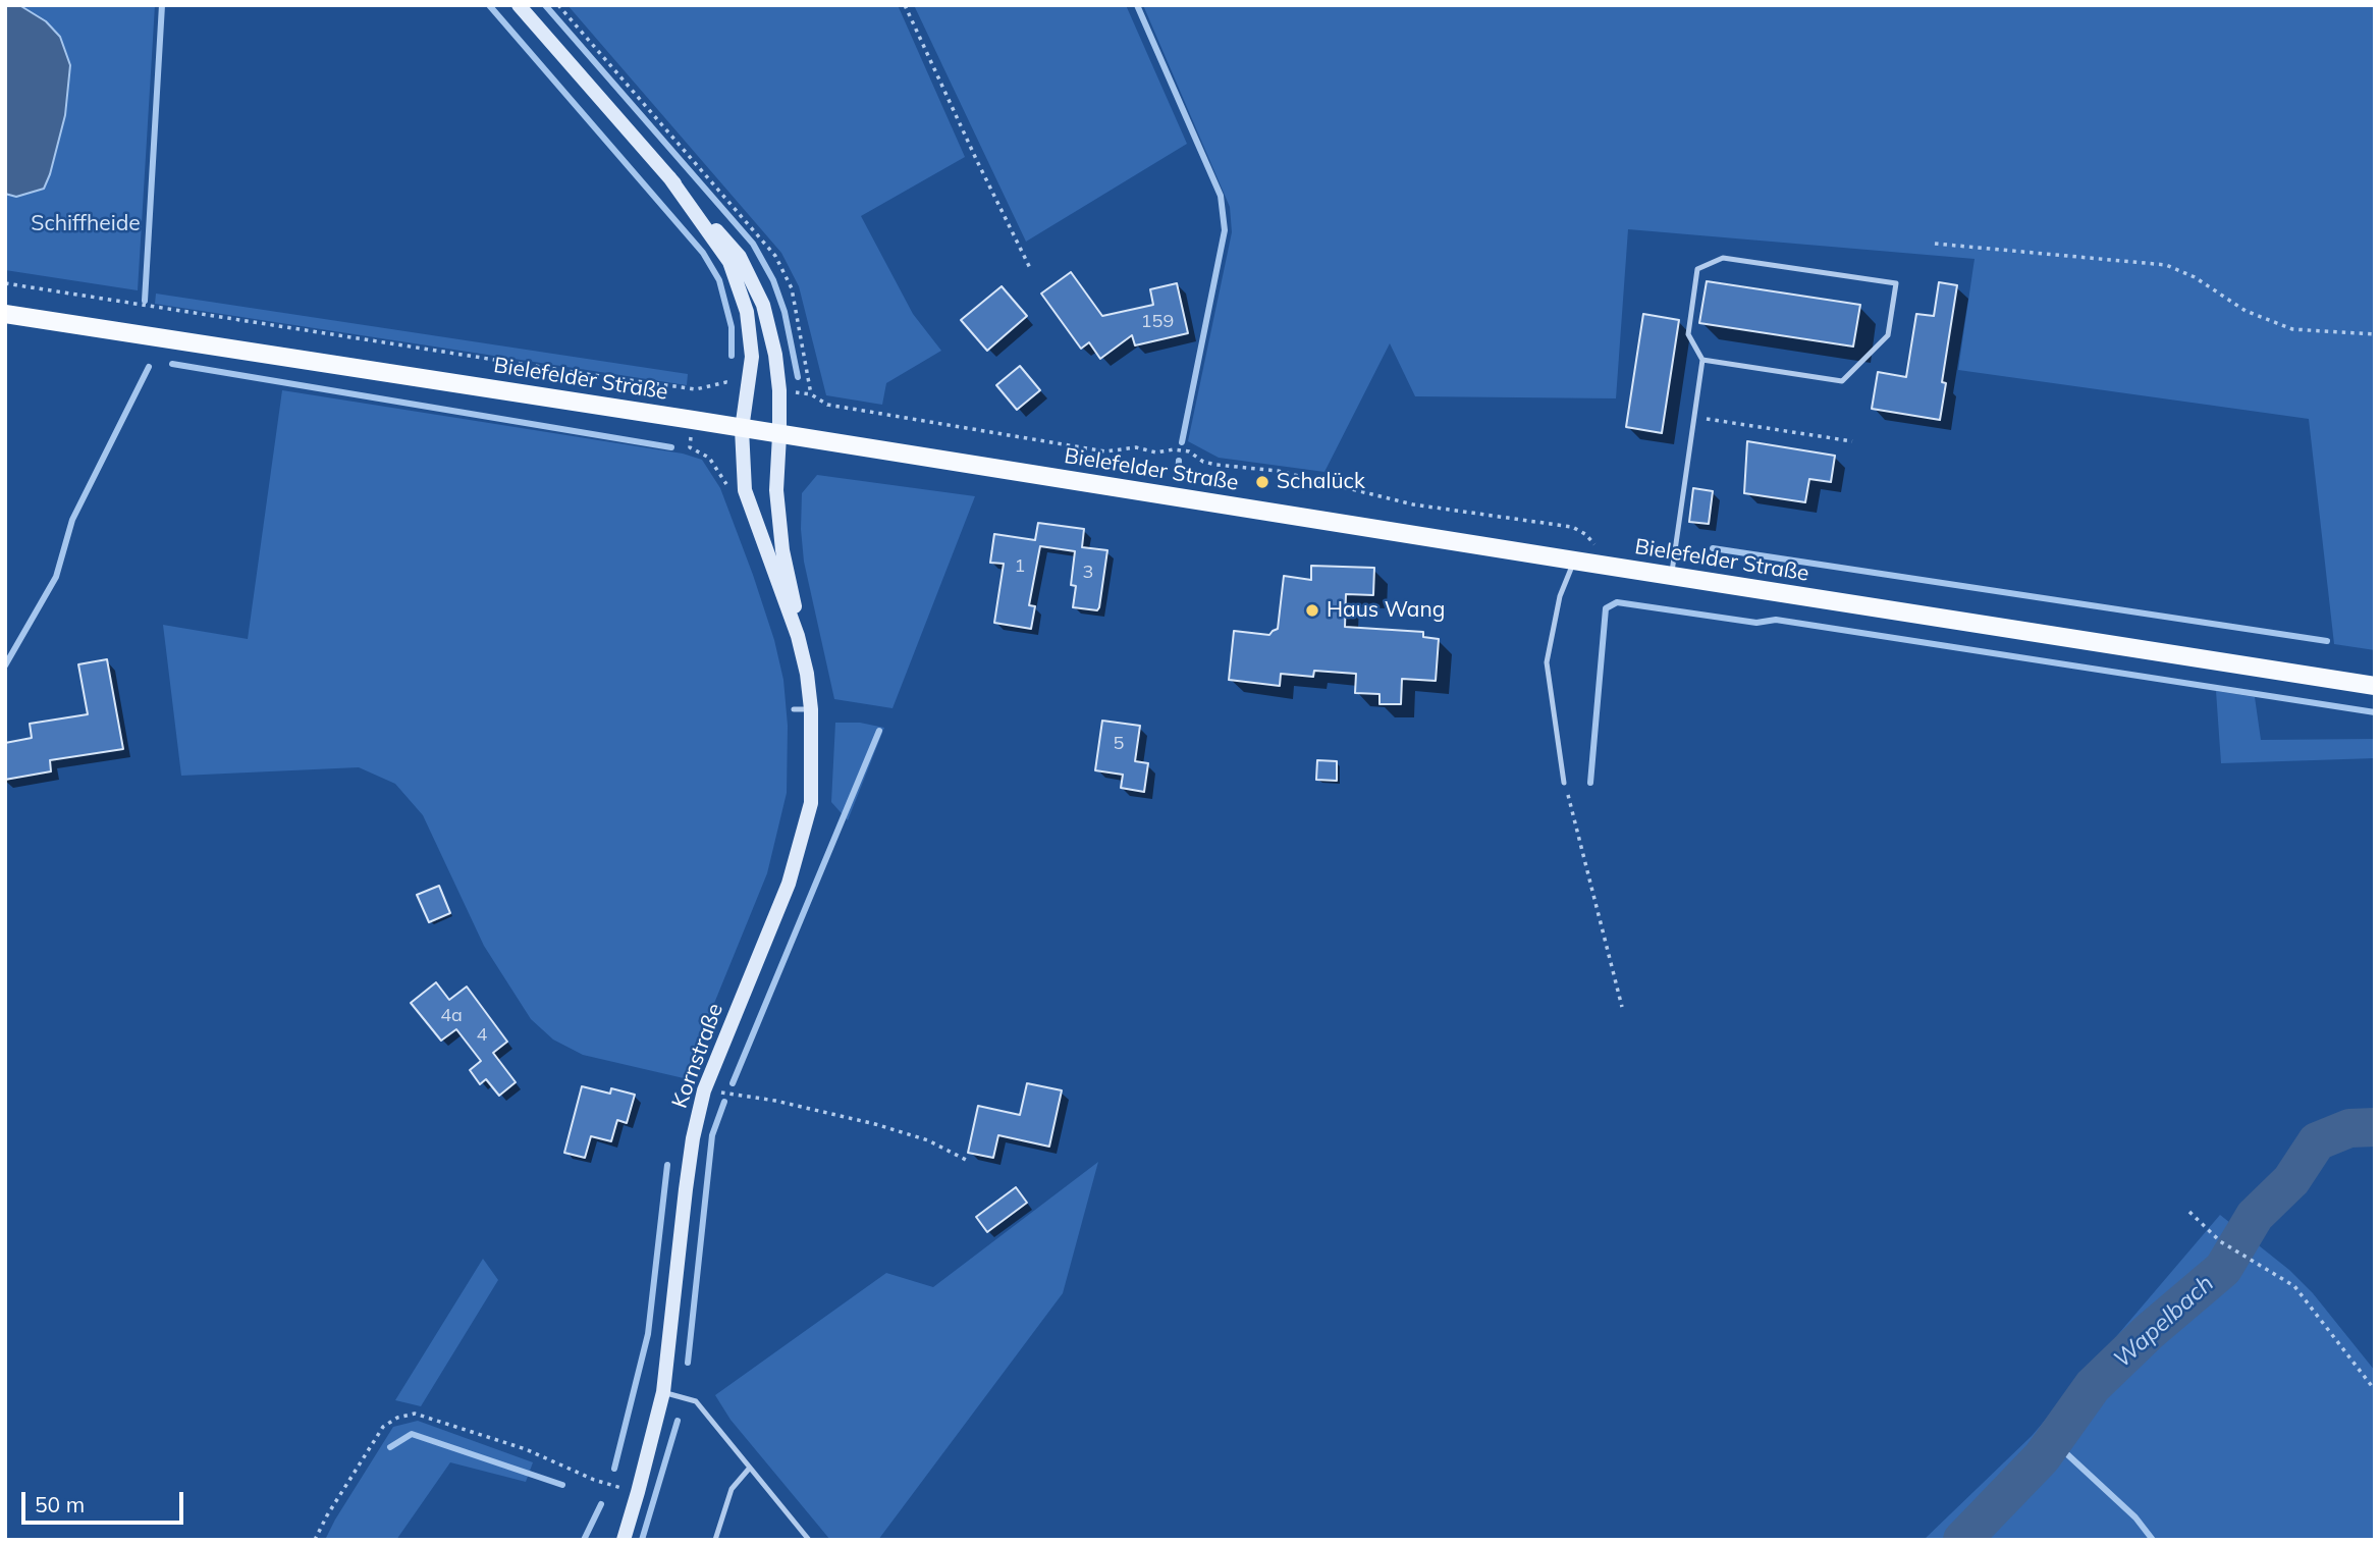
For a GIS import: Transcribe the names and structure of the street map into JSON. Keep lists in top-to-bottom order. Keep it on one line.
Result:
{"streets":{"main road":["Bielefelder Straße"],"street":["Kornstraße"]},"crossings":[["Bielefelder Straße","Kornstraße"]],"water":["Wapelbach"],"parks":["Schiffheide"],"places":["Schalück","Haus Wang"],"house_numbers":["159","1","3","5","4a","4"],"scale_bar":"50 m"}
